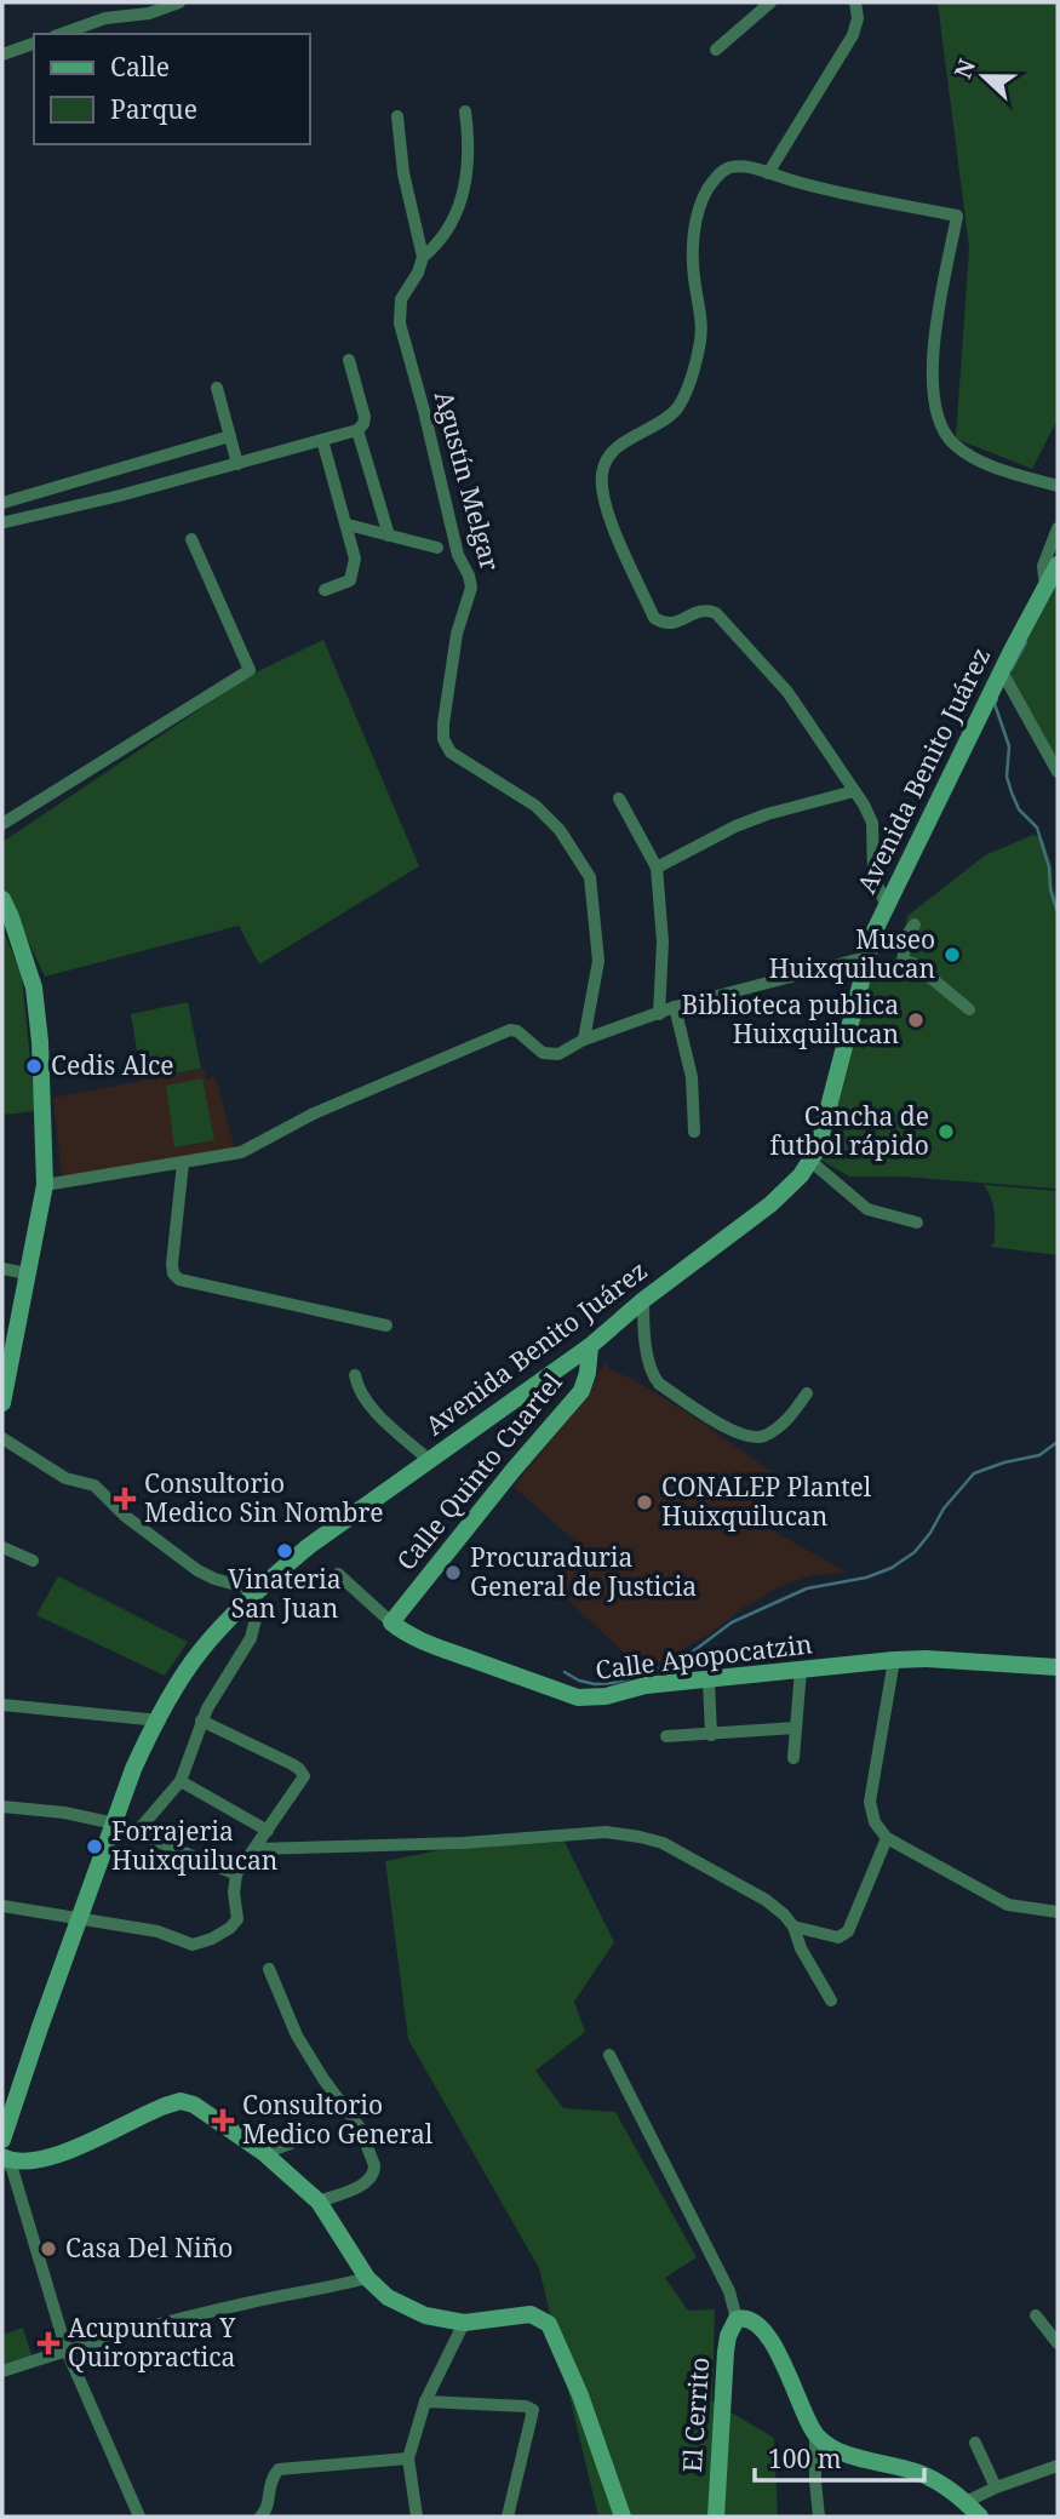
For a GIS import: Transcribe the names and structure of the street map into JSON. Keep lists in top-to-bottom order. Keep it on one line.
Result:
{"streets":{"main road":["Avenida Benito Juárez","Calle Quinto Cuartel","Calle Apopocatzin","El Cerrito"],"street":["Agustín Melgar"]},"crossings":[["Avenida Benito Juárez","Calle Quinto Cuartel"],["Calle Quinto Cuartel","Calle Apopocatzin"]],"places":{"other":["Museo Huixquilucan","Biblioteca publica Huixquilucan","Cedis Alce","Cancha de futbol rápido","CONALEP Plantel Huixquilucan","Vinateria San Juan","Procuraduria General de Justicia","Forrajeria Huixquilucan","Casa Del Niño"],"health":["Consultorio Medico Sin Nombre","Consultorio Medico General","Acupuntura Y Quiropractica"]},"legend":["Calle","Parque"],"scale_bar":"100 m","north":"left"}
